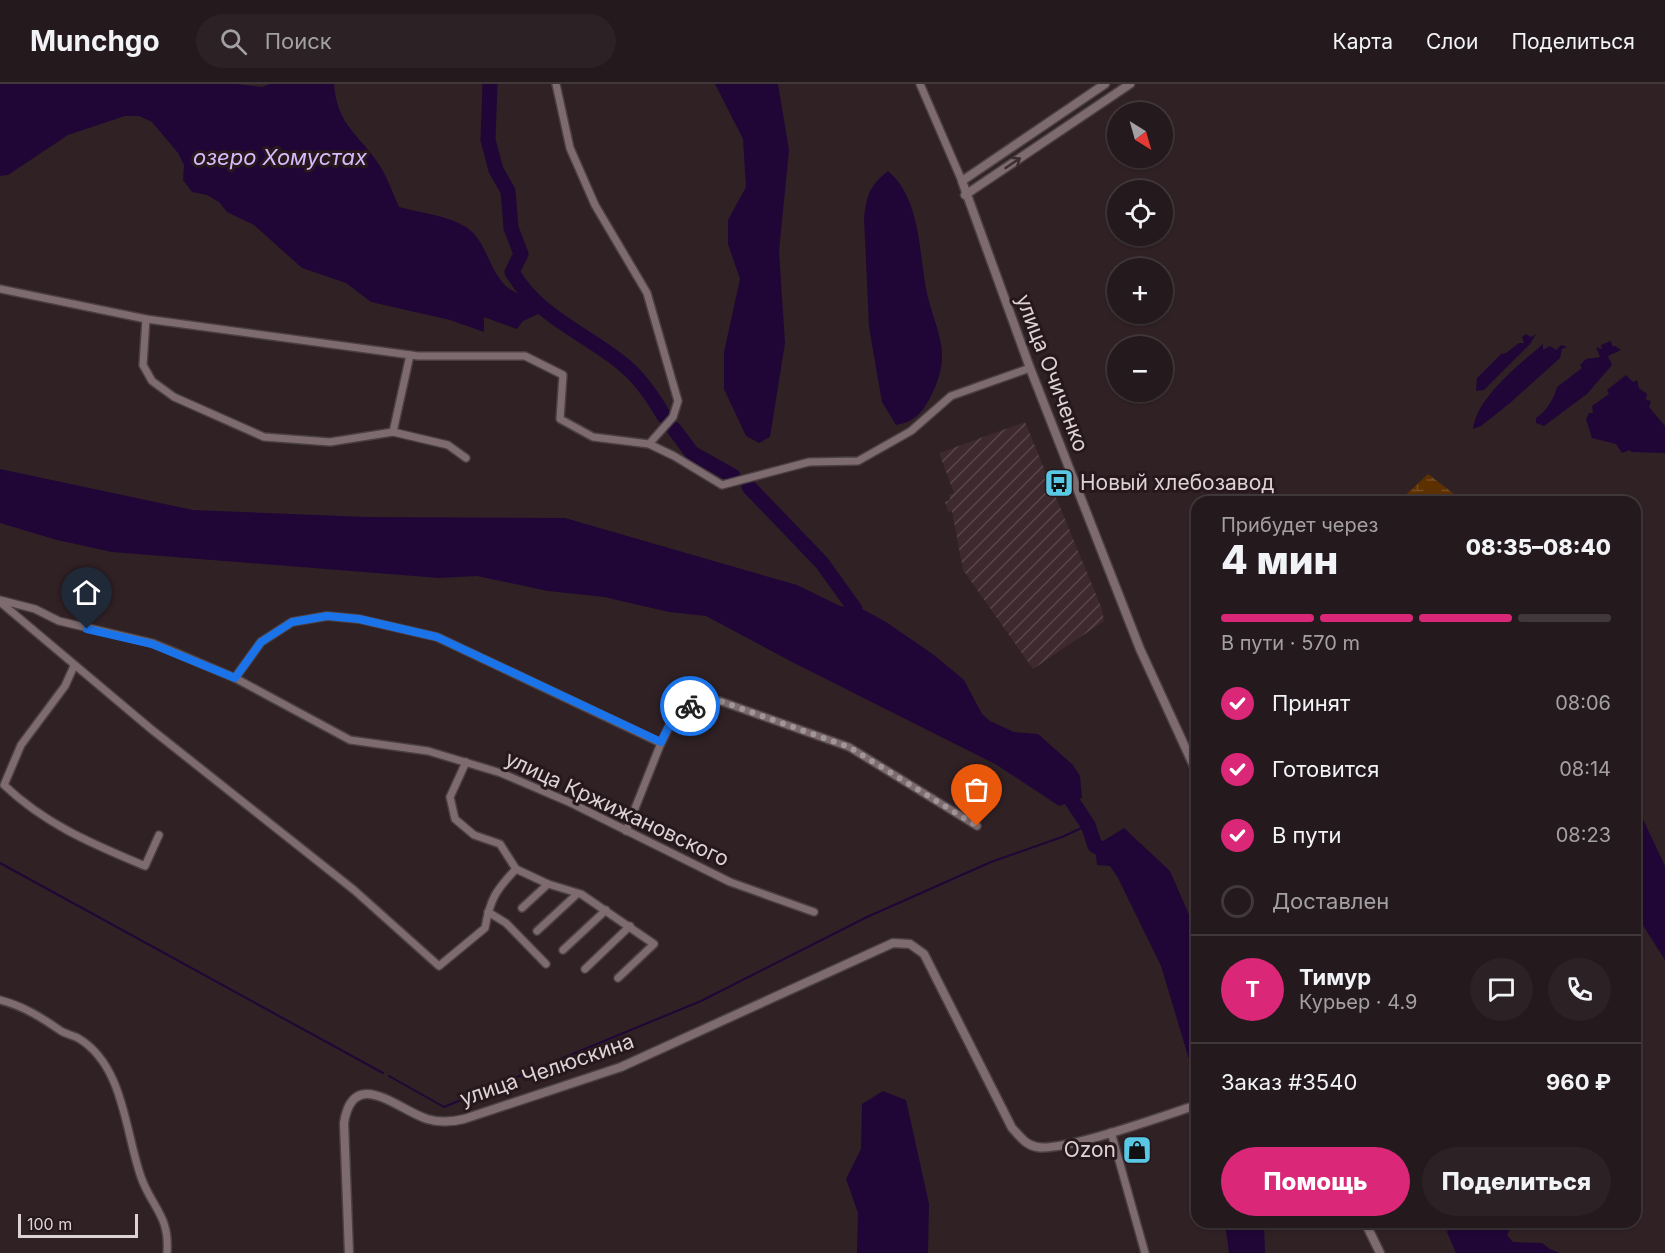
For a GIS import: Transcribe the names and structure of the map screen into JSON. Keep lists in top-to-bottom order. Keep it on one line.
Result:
{"streets":{"street":["улица Очиченко","улица Кржижановского","улица Челюскина"]},"water":["озеро Хомустах"],"places":{"bus stop":["Новый хлебозавод"],"shop":["Ozon"]},"scale_bar":"100 m","north":"bottom right","page":{"header":"Munchgo","search":"Поиск","nav":["Карта","Слои","Поделиться"],"map_buttons":["+","−"],"heading":["4 мин","Прибудет через","08:35–08:40"],"panel":["Тимур","Курьер · 4.9","Заказ #3540","960 ₽"],"bar":"В пути · 570 m","list":[["Принят","08:06"],["Готовится","08:14"],["В пути","08:23"],"Доставлен"],"round":"Т","buttons":["Помощь","Поделиться"],"scale":"100 m"}}
